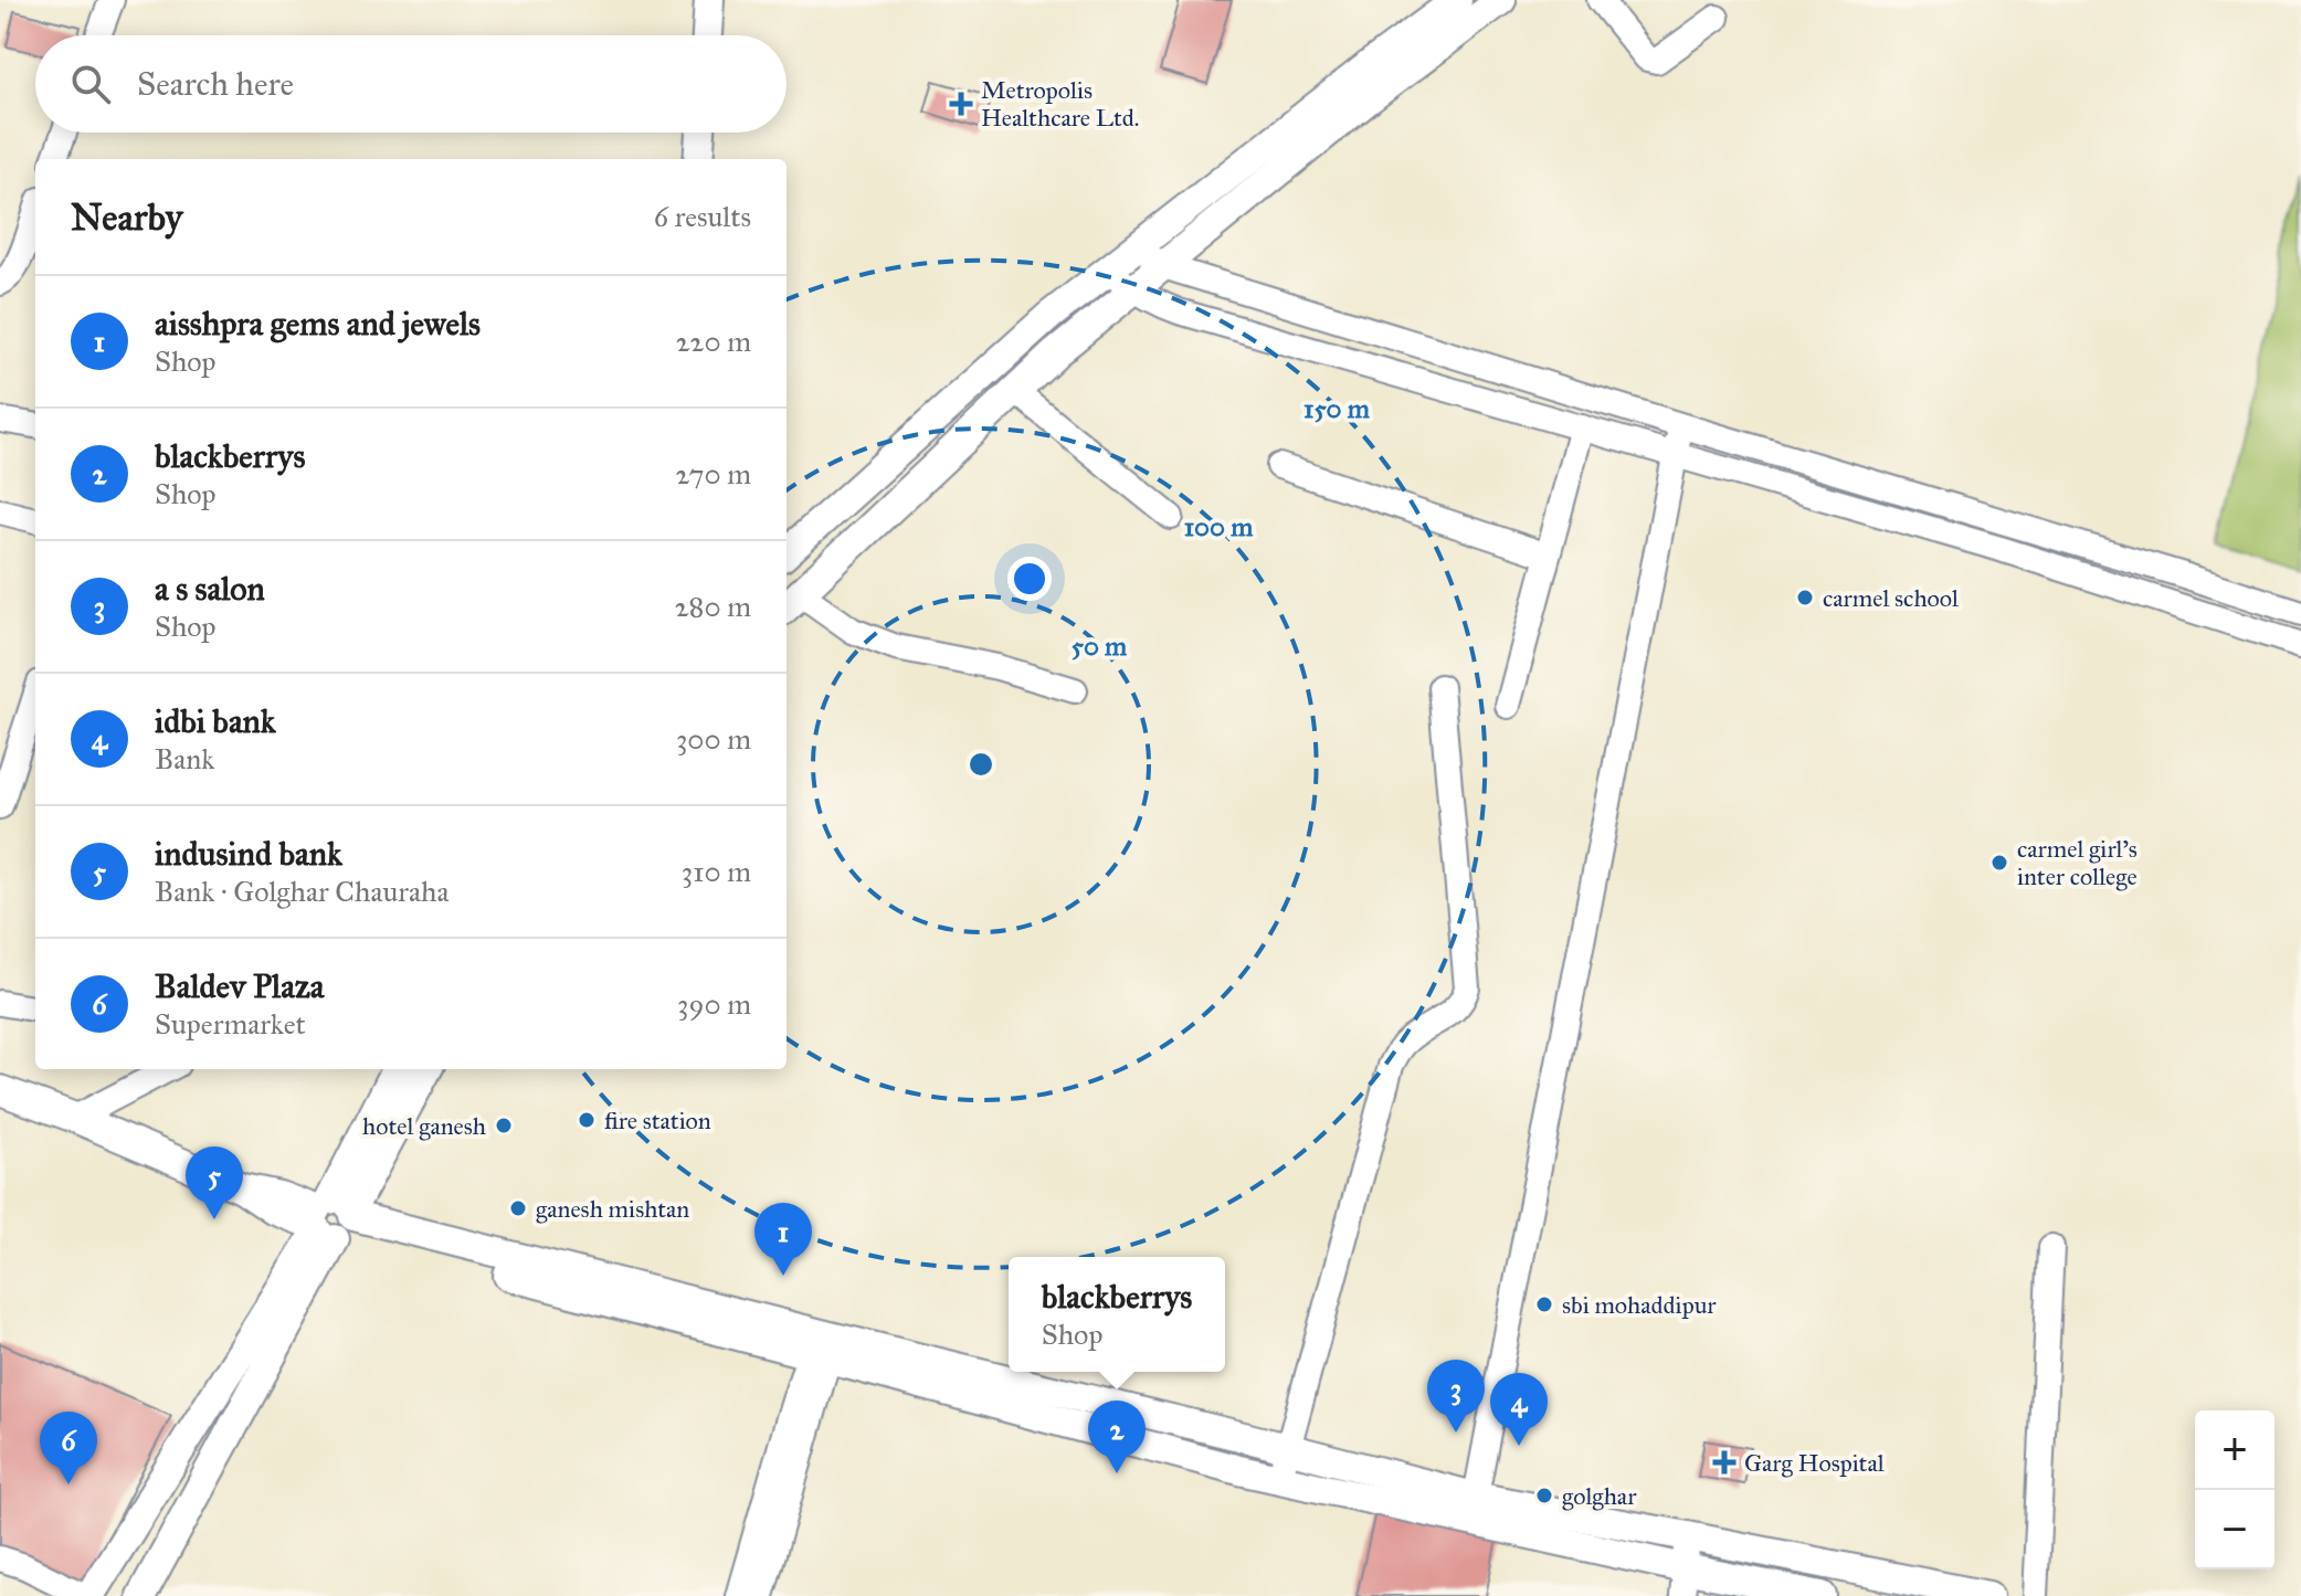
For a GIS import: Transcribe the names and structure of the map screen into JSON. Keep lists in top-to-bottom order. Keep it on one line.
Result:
{"places":{"health":["Metropolis Healthcare Ltd.","Garg Hospital"],"other":["carmel school","carmel girl's inter college","fire station","hotel ganesh","ganesh mishtan","sbi mohaddipur","golghar"]},"page":{"search":"Search here","heading":["Nearby","6 results"],"list":[{"mark":"1","name":"aisshpra gems and jewels","note":"Shop","value":"220 m"},{"mark":"2","name":"blackberrys","note":"Shop","value":"270 m"},{"mark":"3","name":"a s salon","note":"Shop","value":"280 m"},{"mark":"4","name":"idbi bank","note":"Bank","value":"300 m"},{"mark":"5","name":"indusind bank","note":"Bank · Golghar Chauraha","value":"310 m"},{"mark":"6","name":"Baldev Plaza","note":"Supermarket","value":"390 m"}],"pins":["5","1","3","4","2","6"],"popup":["blackberrys","Shop"],"map_buttons":["+","−"]},"rings":["150 m","100 m","50 m"]}
